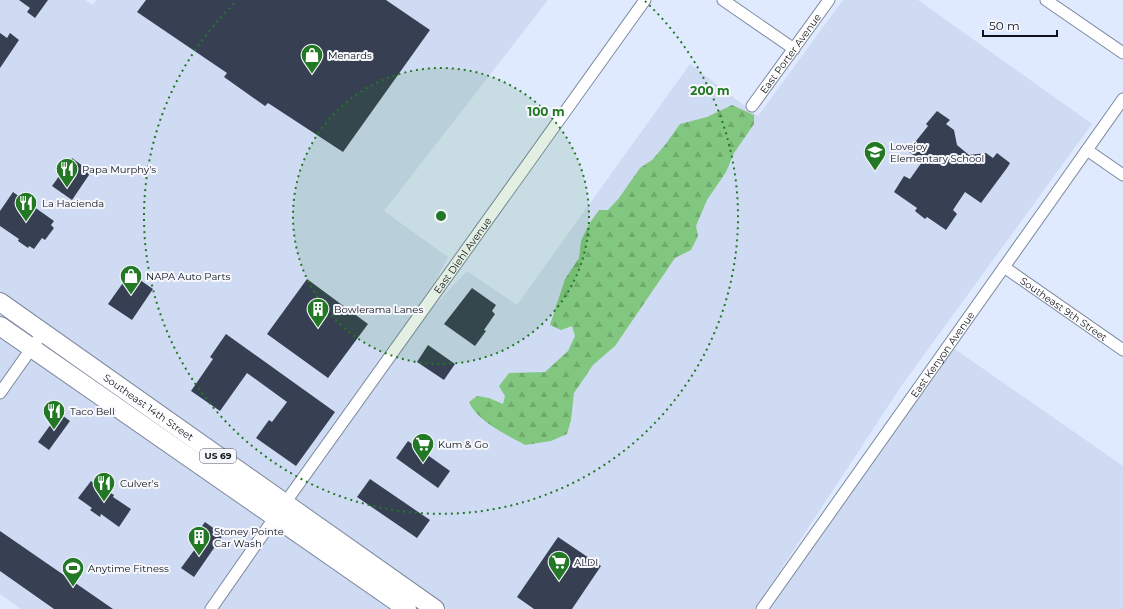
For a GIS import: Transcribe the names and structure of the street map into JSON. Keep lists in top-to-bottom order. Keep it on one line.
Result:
{"streets":{"main road":["Southeast 14th Street","US 69"],"street":["East Porter Avenue","East Diehl Avenue","Southeast 9th Street","East Kenyon Avenue"]},"crossings":[["East Diehl Avenue","Southeast 14th Street"],["Southeast 9th Street","East Kenyon Avenue"]],"places":{"shop":["Menards","NAPA Auto Parts"],"school or university":["Lovejoy Elementary School"],"restaurant":["Papa Murphy's","La Hacienda","Taco Bell","Culver's"],"building":["Bowlerama Lanes","Stoney Pointe Car Wash"],"supermarket":["Kum & Go","ALDI"],"sports":["Anytime Fitness"]},"scale_bar":"50 m","rings":["200 m","100 m"]}
